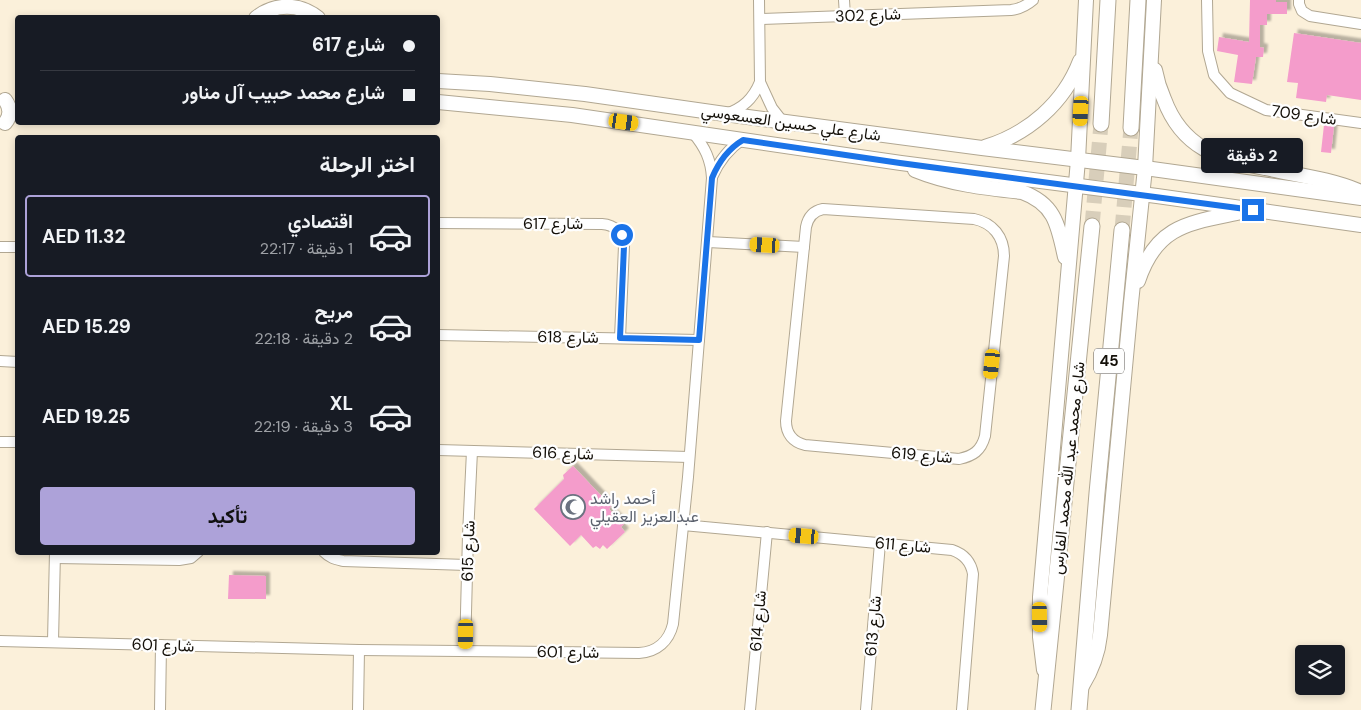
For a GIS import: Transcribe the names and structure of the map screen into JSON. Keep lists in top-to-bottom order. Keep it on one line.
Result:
{"streets":{"main road":["45","شارع محمد عبد الله محمد الفارس"],"street":["شارع 302","شارع 709","شارع علي حسين العسعوسي","شارع 617","شارع 618","شارع 616","شارع 619","شارع 611","شارع 615","شارع 614","شارع 613","شارع 601"]},"crossings":[["شارع علي حسين العسعوسي","شارع 601"],["شارع 617","شارع 618"],["شارع 618","شارع 601"],["شارع 616","شارع 615"],["شارع 616","شارع 601"],["شارع 611","شارع 614"],["شارع 611","شارع 613"],["شارع 611","شارع 601"],["شارع 615","شارع 601"]],"places":{"mosque":["أحمد راشد عبدالعزيز العقيلي"]},"page":{"banner":["شارع 617","شارع محمد حبيب آل مناور"],"heading":"اختر الرحلة","bubble":"2 دقيقة","list":[{"name":"اقتصادي","note":"1 دقيقة · 22:17","value":"AED 11.32"},{"name":"مريح","note":"2 دقيقة · 22:18","value":"AED 15.29"},{"name":"XL","note":"3 دقيقة · 22:19","value":"AED 19.25"}],"buttons":"تأكيد"}}
